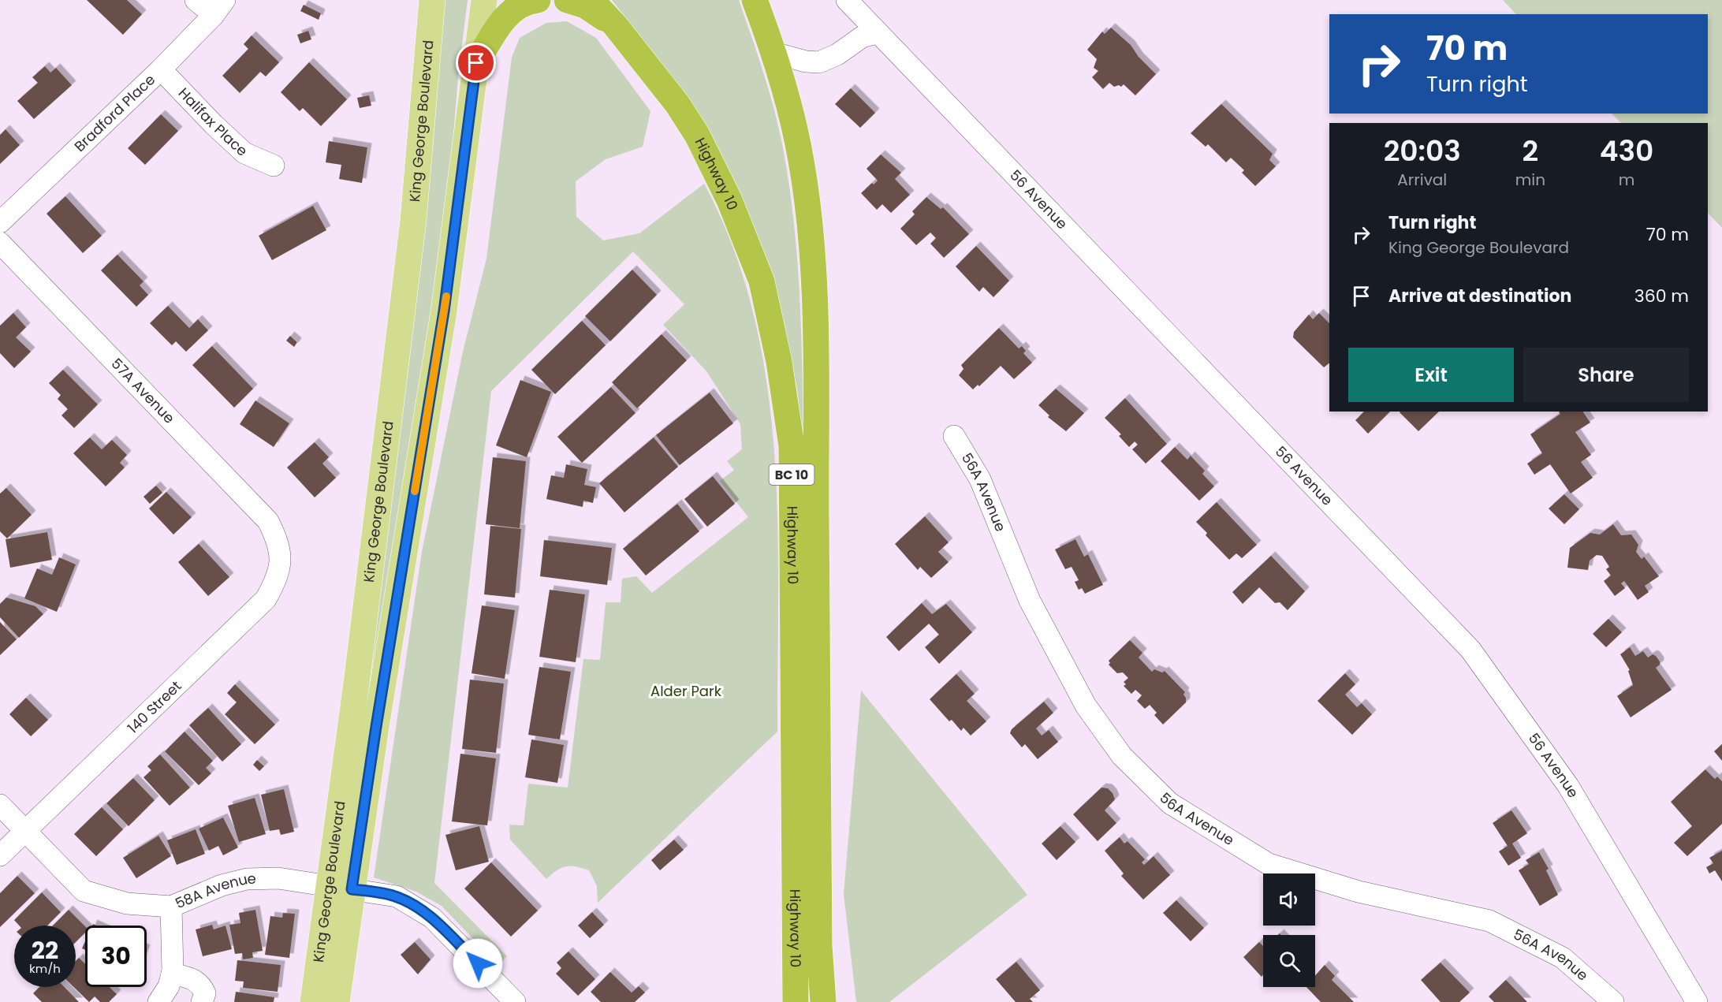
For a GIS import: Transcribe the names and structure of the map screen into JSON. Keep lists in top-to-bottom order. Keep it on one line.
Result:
{"streets":{"highway":["Highway 10","BC 10"],"main road":["King George Boulevard"],"street":["Bradford Place","Halifax Place","56 Avenue","57A Avenue","56A Avenue","140 Street","58A Avenue"]},"crossings":[["Bradford Place","Halifax Place"],["King George Boulevard","58A Avenue"],["57A Avenue","140 Street"],["140 Street","58A Avenue"]],"parks":["Alder Park"],"page":{"turn":["70 m","Turn right"],"eta":["20:03","Arrival","2","min","430","m"],"list":[{"name":"Turn right","note":"King George Boulevard","value":"70 m"},{"name":"Arrive at destination","value":"360 m"}],"buttons":["Exit","Share"],"speed":"22 km/h","limit":"30"}}
